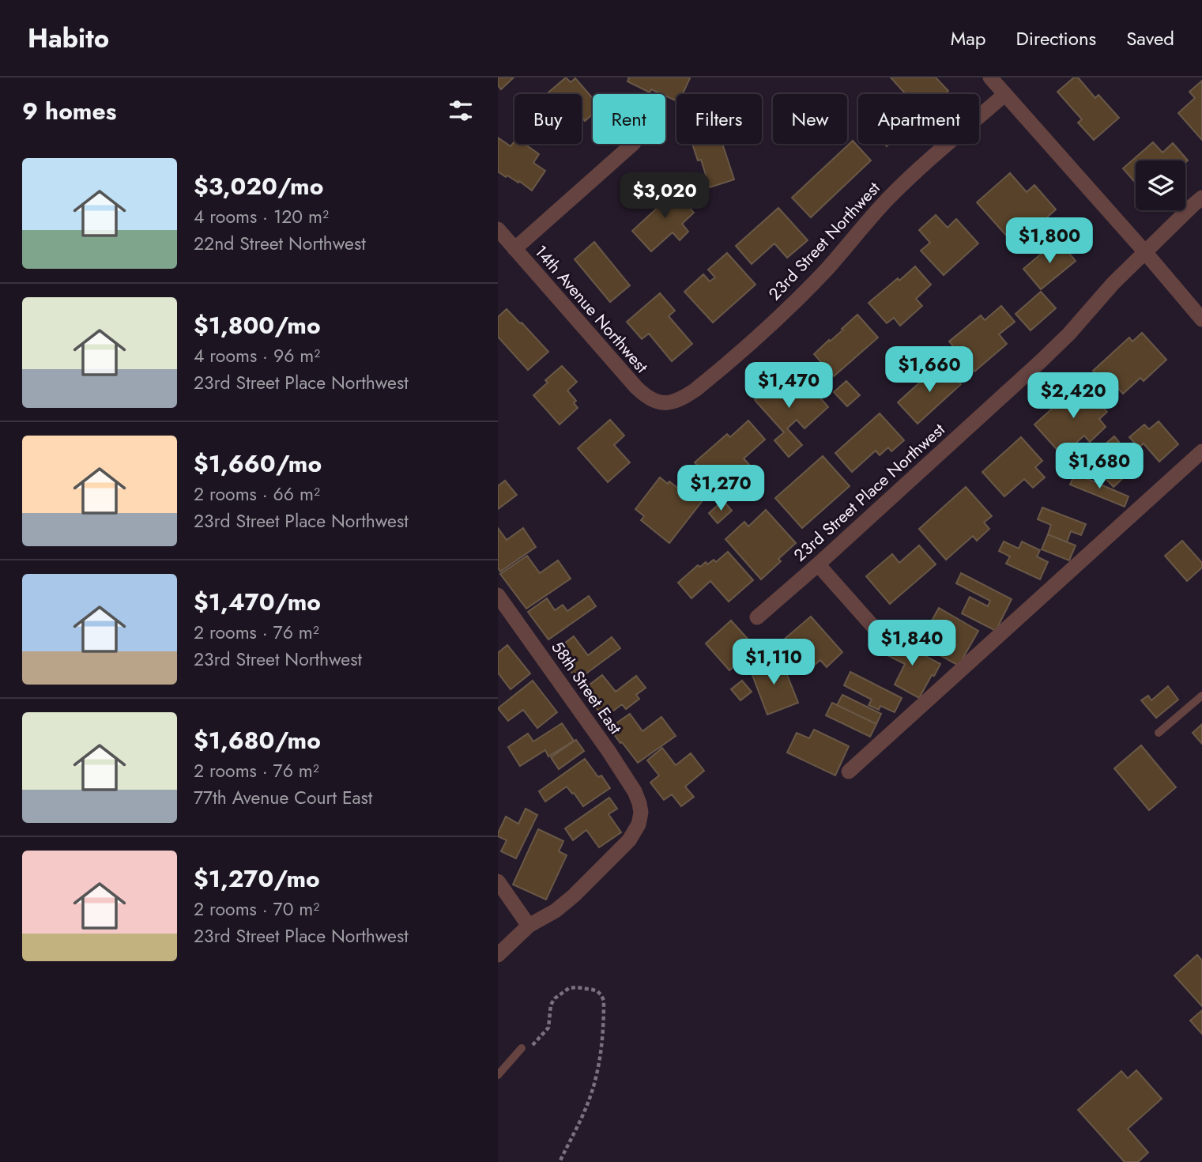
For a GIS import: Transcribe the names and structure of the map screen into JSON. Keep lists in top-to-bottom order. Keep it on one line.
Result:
{"streets":{"street":["23rd Street Northwest","14th Avenue Northwest","23rd Street Place Northwest","58th Street East"]},"crossings":[["23rd Street Northwest","14th Avenue Northwest"]],"page":{"header":"Habito","nav":["Map","Directions","Saved"],"heading":"9 homes","chip":["Buy","Rent","Filters","New","Apartment"],"list":[{"name":"$3,020/mo","note":"4 rooms · 120 m² · 22nd Street Northwest"},{"name":"$1,800/mo","note":"4 rooms · 96 m² · 23rd Street Place Northwest"},{"name":"$1,660/mo","note":"2 rooms · 66 m² · 23rd Street Place Northwest"},{"name":"$1,470/mo","note":"2 rooms · 76 m² · 23rd Street Northwest"},{"name":"$1,680/mo","note":"2 rooms · 76 m² · 77th Avenue Court East"},{"name":"$1,270/mo","note":"2 rooms · 70 m² · 23rd Street Place Northwest"}],"price":["$3,020","$1,800","$1,660","$1,470","$2,420","$1,680","$1,270","$1,840","$1,110"]}}
